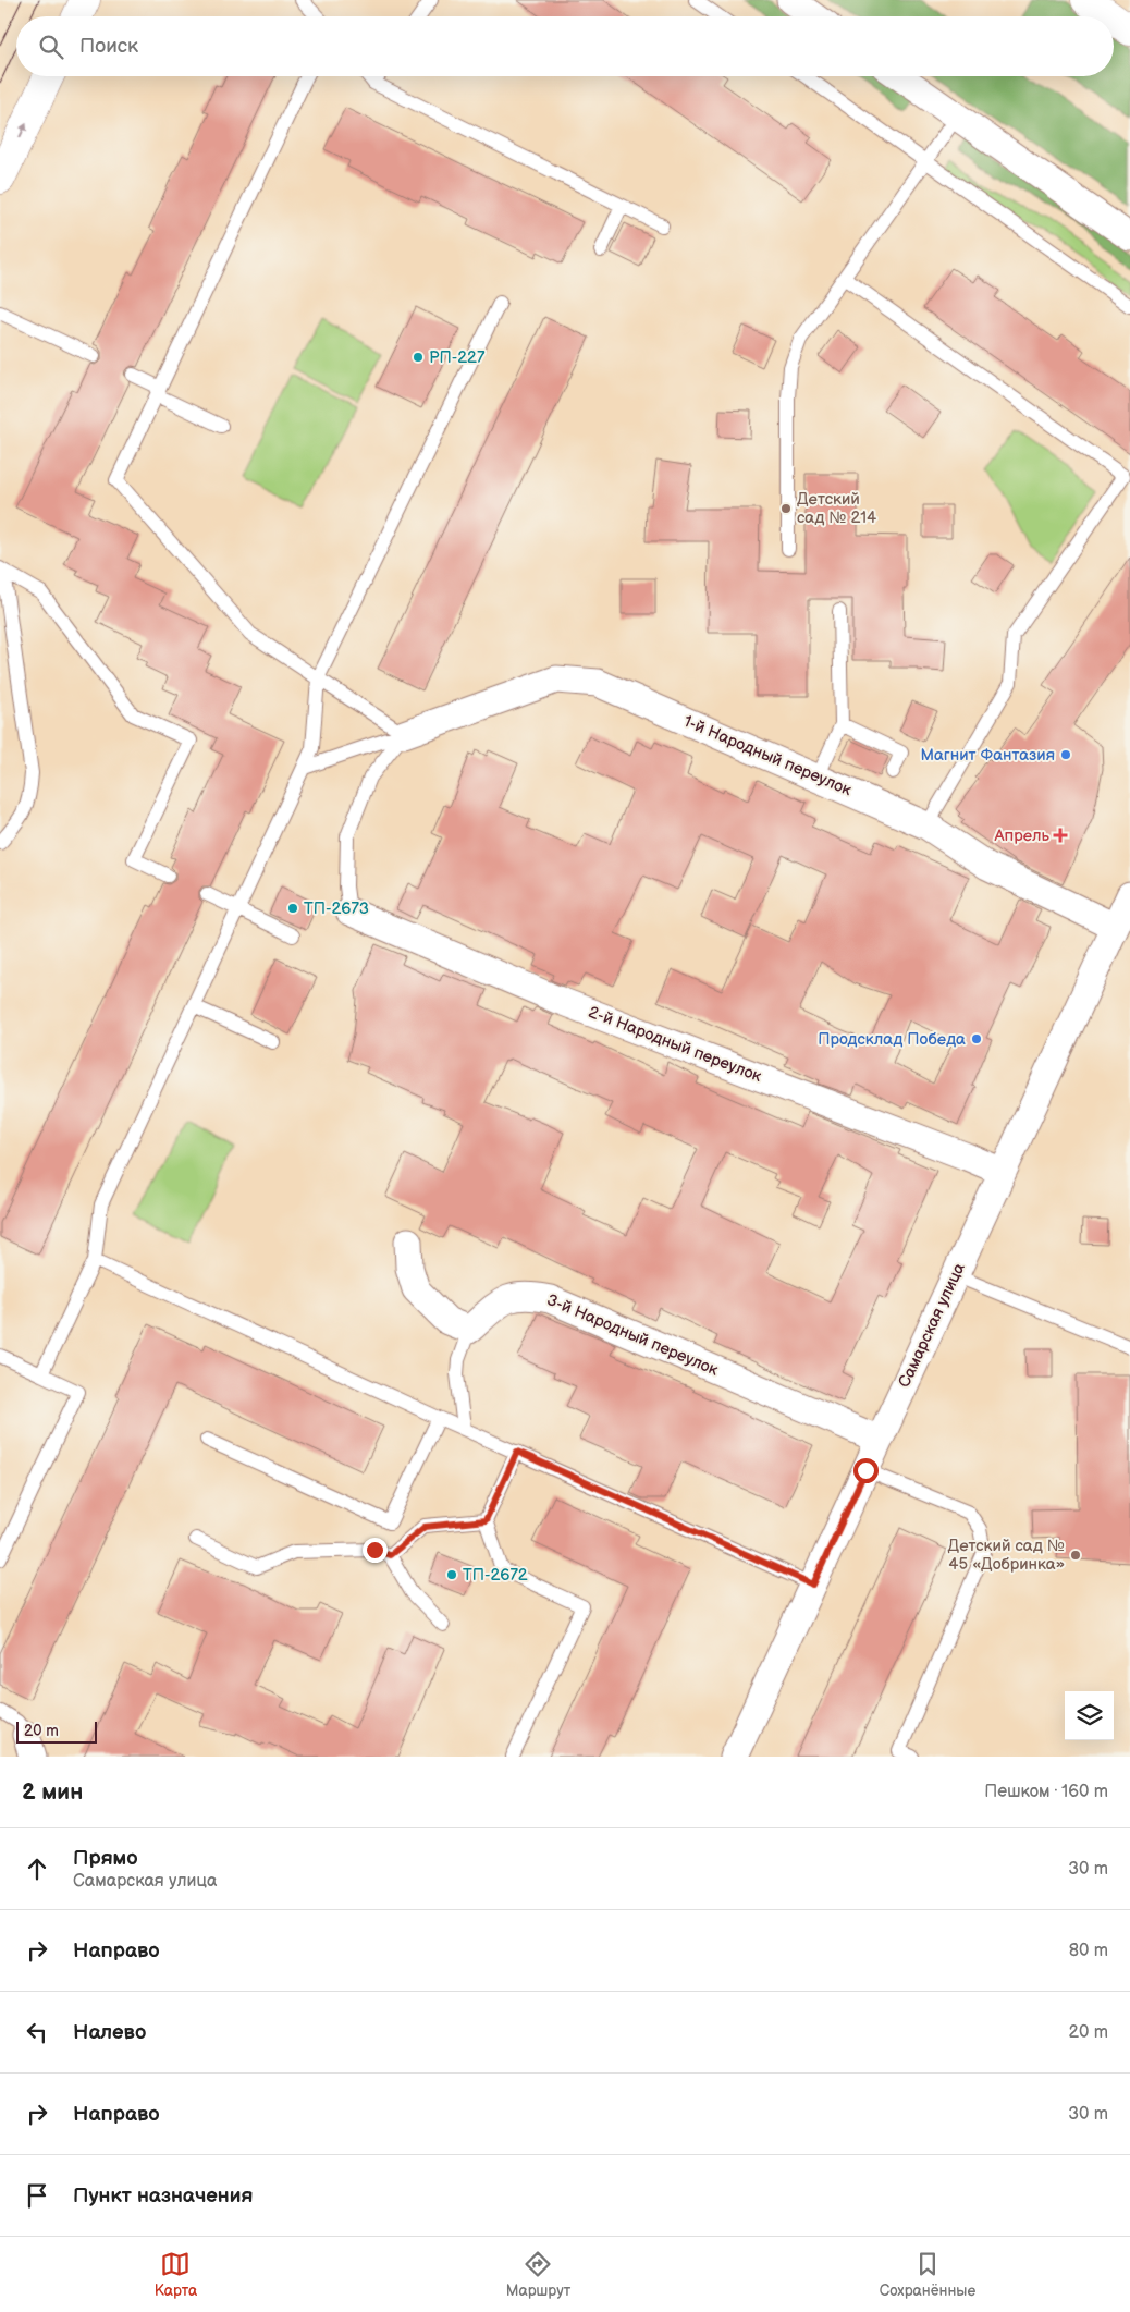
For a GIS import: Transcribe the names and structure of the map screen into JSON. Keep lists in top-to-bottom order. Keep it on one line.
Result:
{"streets":{"street":["1-й Народный переулок","2-й Народный переулок","Самарская улица","3-й Народный переулок"]},"crossings":[["1-й Народный переулок","Самарская улица"],["2-й Народный переулок","Самарская улица"],["Самарская улица","3-й Народный переулок"]],"places":{"other":["РП-227","Детский сад № 214","Магнит Фантазия","ТП-2673","Продсклад Победа","Детский сад № 45 «Добринка»","ТП-2672"],"health":["Апрель"]},"scale_bar":"20 m","page":{"search":"Поиск","scale":"20 m","heading":["2 мин","Пешком · 160 m"],"list":[["Прямо","Самарская улица","30 m"],["Направо","80 m"],["Налево","20 m"],["Направо","30 m"],"Пункт назначения"],"nav":["Карта","Маршрут","Сохранённые"]}}
